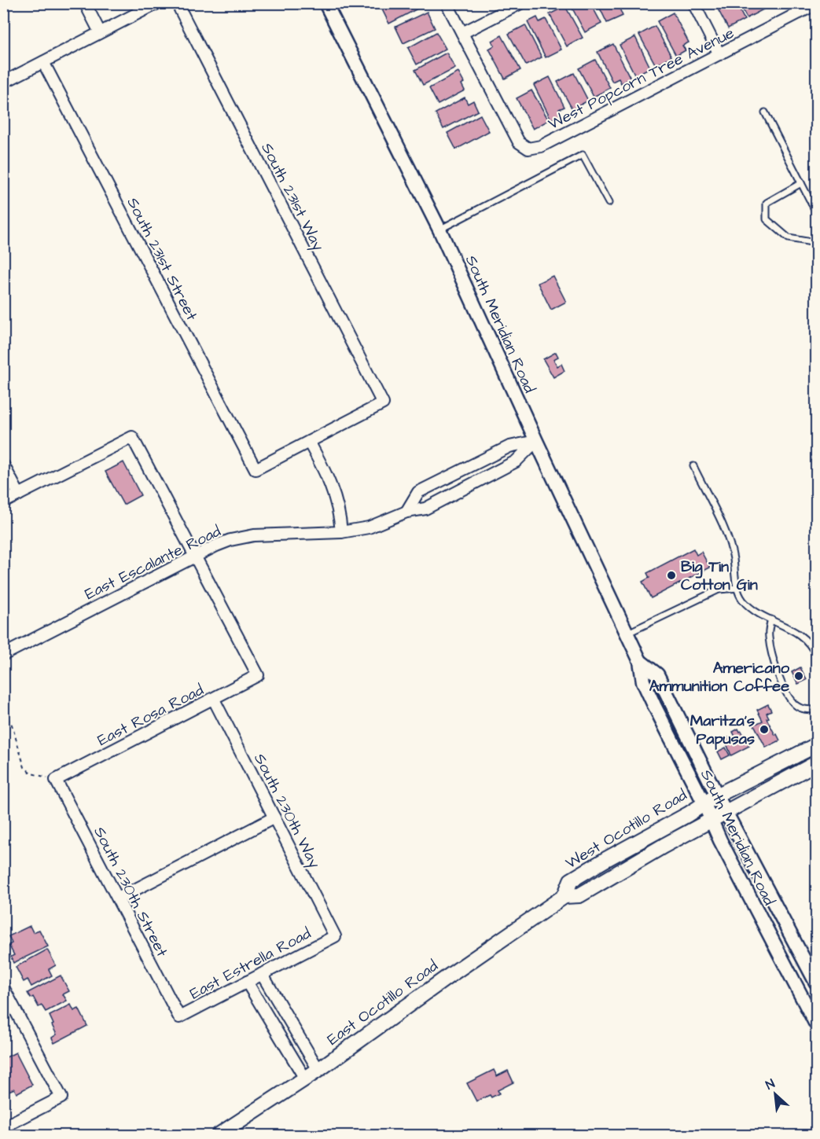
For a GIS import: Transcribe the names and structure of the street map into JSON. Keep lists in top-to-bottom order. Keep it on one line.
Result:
{"streets":{"main road":["West Ocotillo Road","East Ocotillo Road"],"street":["West Popcorn Tree Avenue","South 231st Way","South 231st Street","South Meridian Road","East Escalante Road","East Rosa Road","South 230th Way","South 230th Street","East Estrella Road"]},"crossings":[["South 231st Way","South 231st Street"],["South Meridian Road","East Escalante Road"],["South Meridian Road","West Ocotillo Road"],["East Escalante Road","East Rosa Road"],["East Rosa Road","South 230th Way"],["East Rosa Road","South 230th Street"],["South 230th Way","East Estrella Road"],["West Ocotillo Road","East Ocotillo Road"],["South 230th Street","East Estrella Road"]],"places":["Big Tin Cotton Gin","Americano Ammunition Coffee","Maritza's Papusas"],"north":"top left"}
